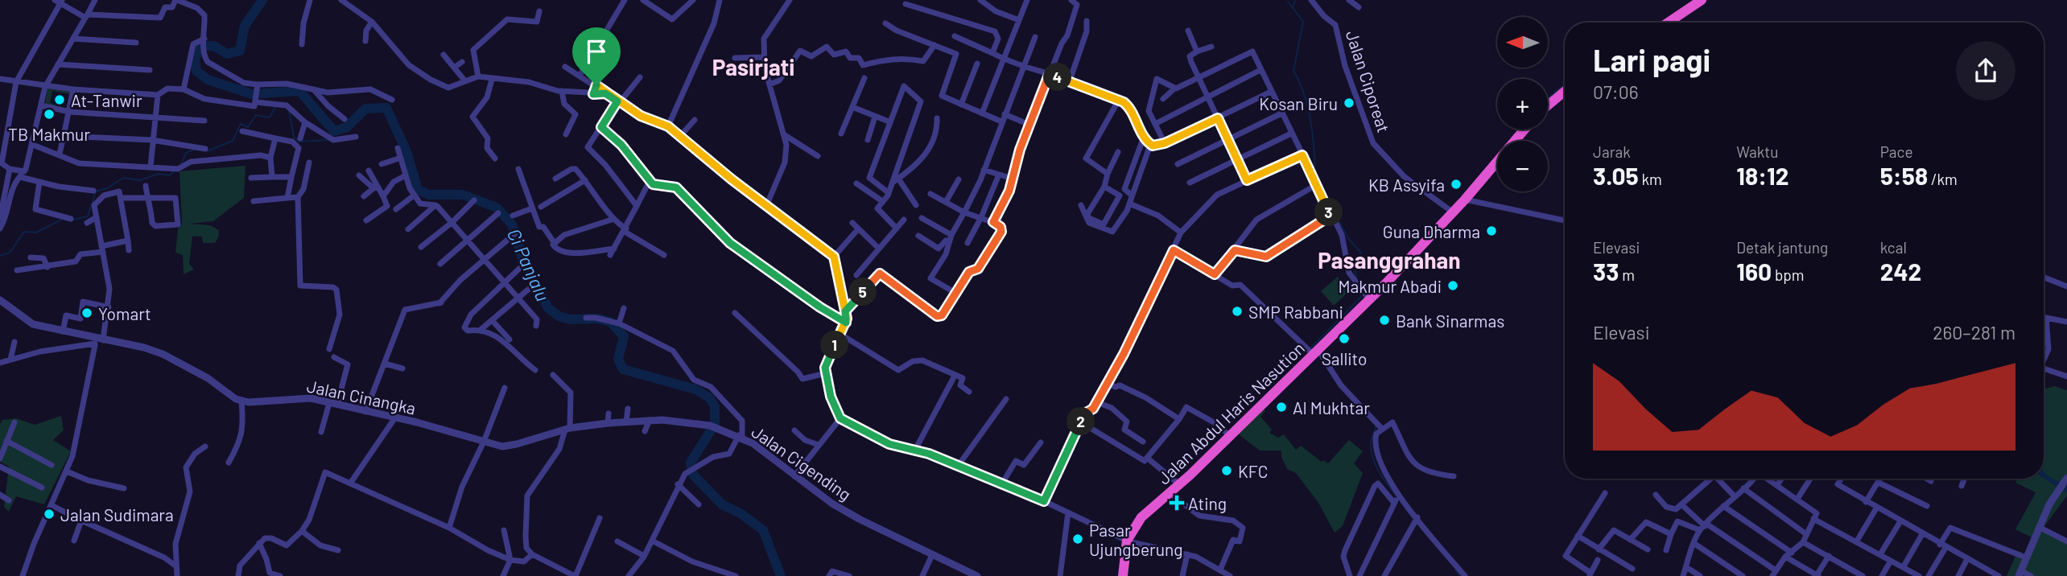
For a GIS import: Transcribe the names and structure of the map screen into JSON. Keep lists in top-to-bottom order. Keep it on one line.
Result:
{"streets":{"highway":["Jalan Abdul Haris Nasution"],"street":["Jalan Ciporeat","Jalan Cinangka","Jalan Cigending"]},"crossings":[["Jalan Ciporeat","Jalan Abdul Haris Nasution"],["Jalan Cinangka","Jalan Cigending"]],"districts":["Pasirjati","Pasanggrahan"],"water":["Ci Panjalu"],"places":{"other":["At-Tanwir","Kosan Biru","TB Makmur","KB Assyifa","Guna Dharma","Makmur Abadi","SMP Rabbani","Yomart","Bank Sinarmas","Sallito","Al Mukhtar","KFC","Jalan Sudimara","Pasar Ujungberung"],"health":["Ating"]},"north":"left","page":{"map_buttons":["+","−"],"heading":["Lari pagi","07:06"],"pins":["4","3","5","1","2"],"stats":[["Jarak","3.05 km"],["Waktu","18:12"],["Pace","5:58 /km"],["Elevasi","33 m"],["Detak jantung","160 bpm"],["kcal","242"]],"chart":["Elevasi","260–281 m"]}}
